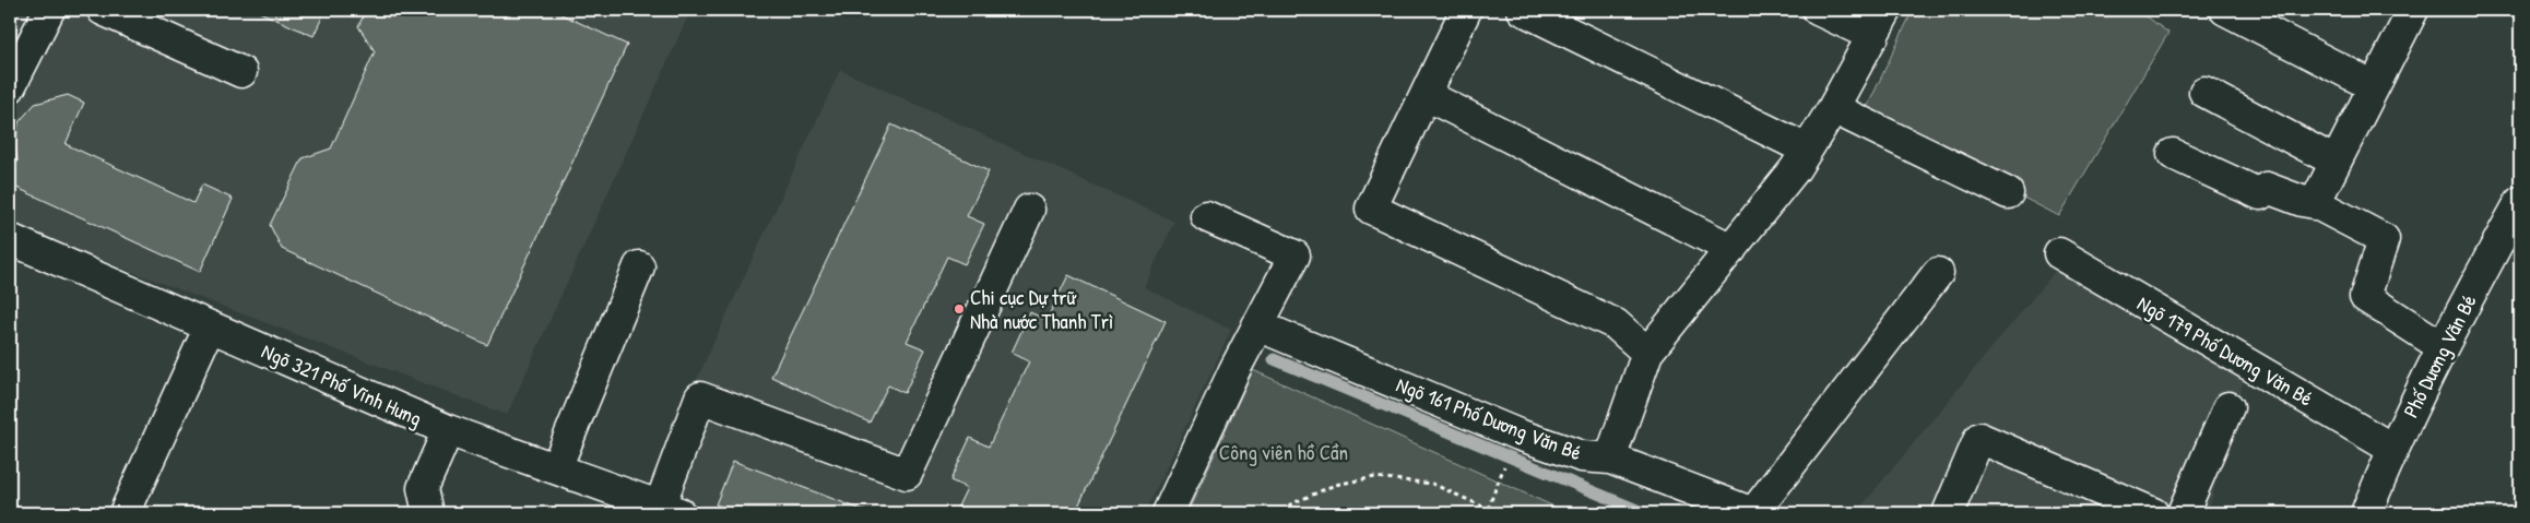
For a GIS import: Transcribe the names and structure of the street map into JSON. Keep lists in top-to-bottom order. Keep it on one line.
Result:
{"streets":{"street":["Ngõ 179 Phố Dương Văn Bé","Phố Dương Văn Bé","Ngõ 321 Phố Vĩnh Hưng","Ngõ 161 Phố Dương Văn Bé"]},"crossings":[["Ngõ 179 Phố Dương Văn Bé","Phố Dương Văn Bé"]],"parks":["Công viên hồ Cần"],"places":["Chi cục Dự trữ Nhà nước Thanh Trì"]}
